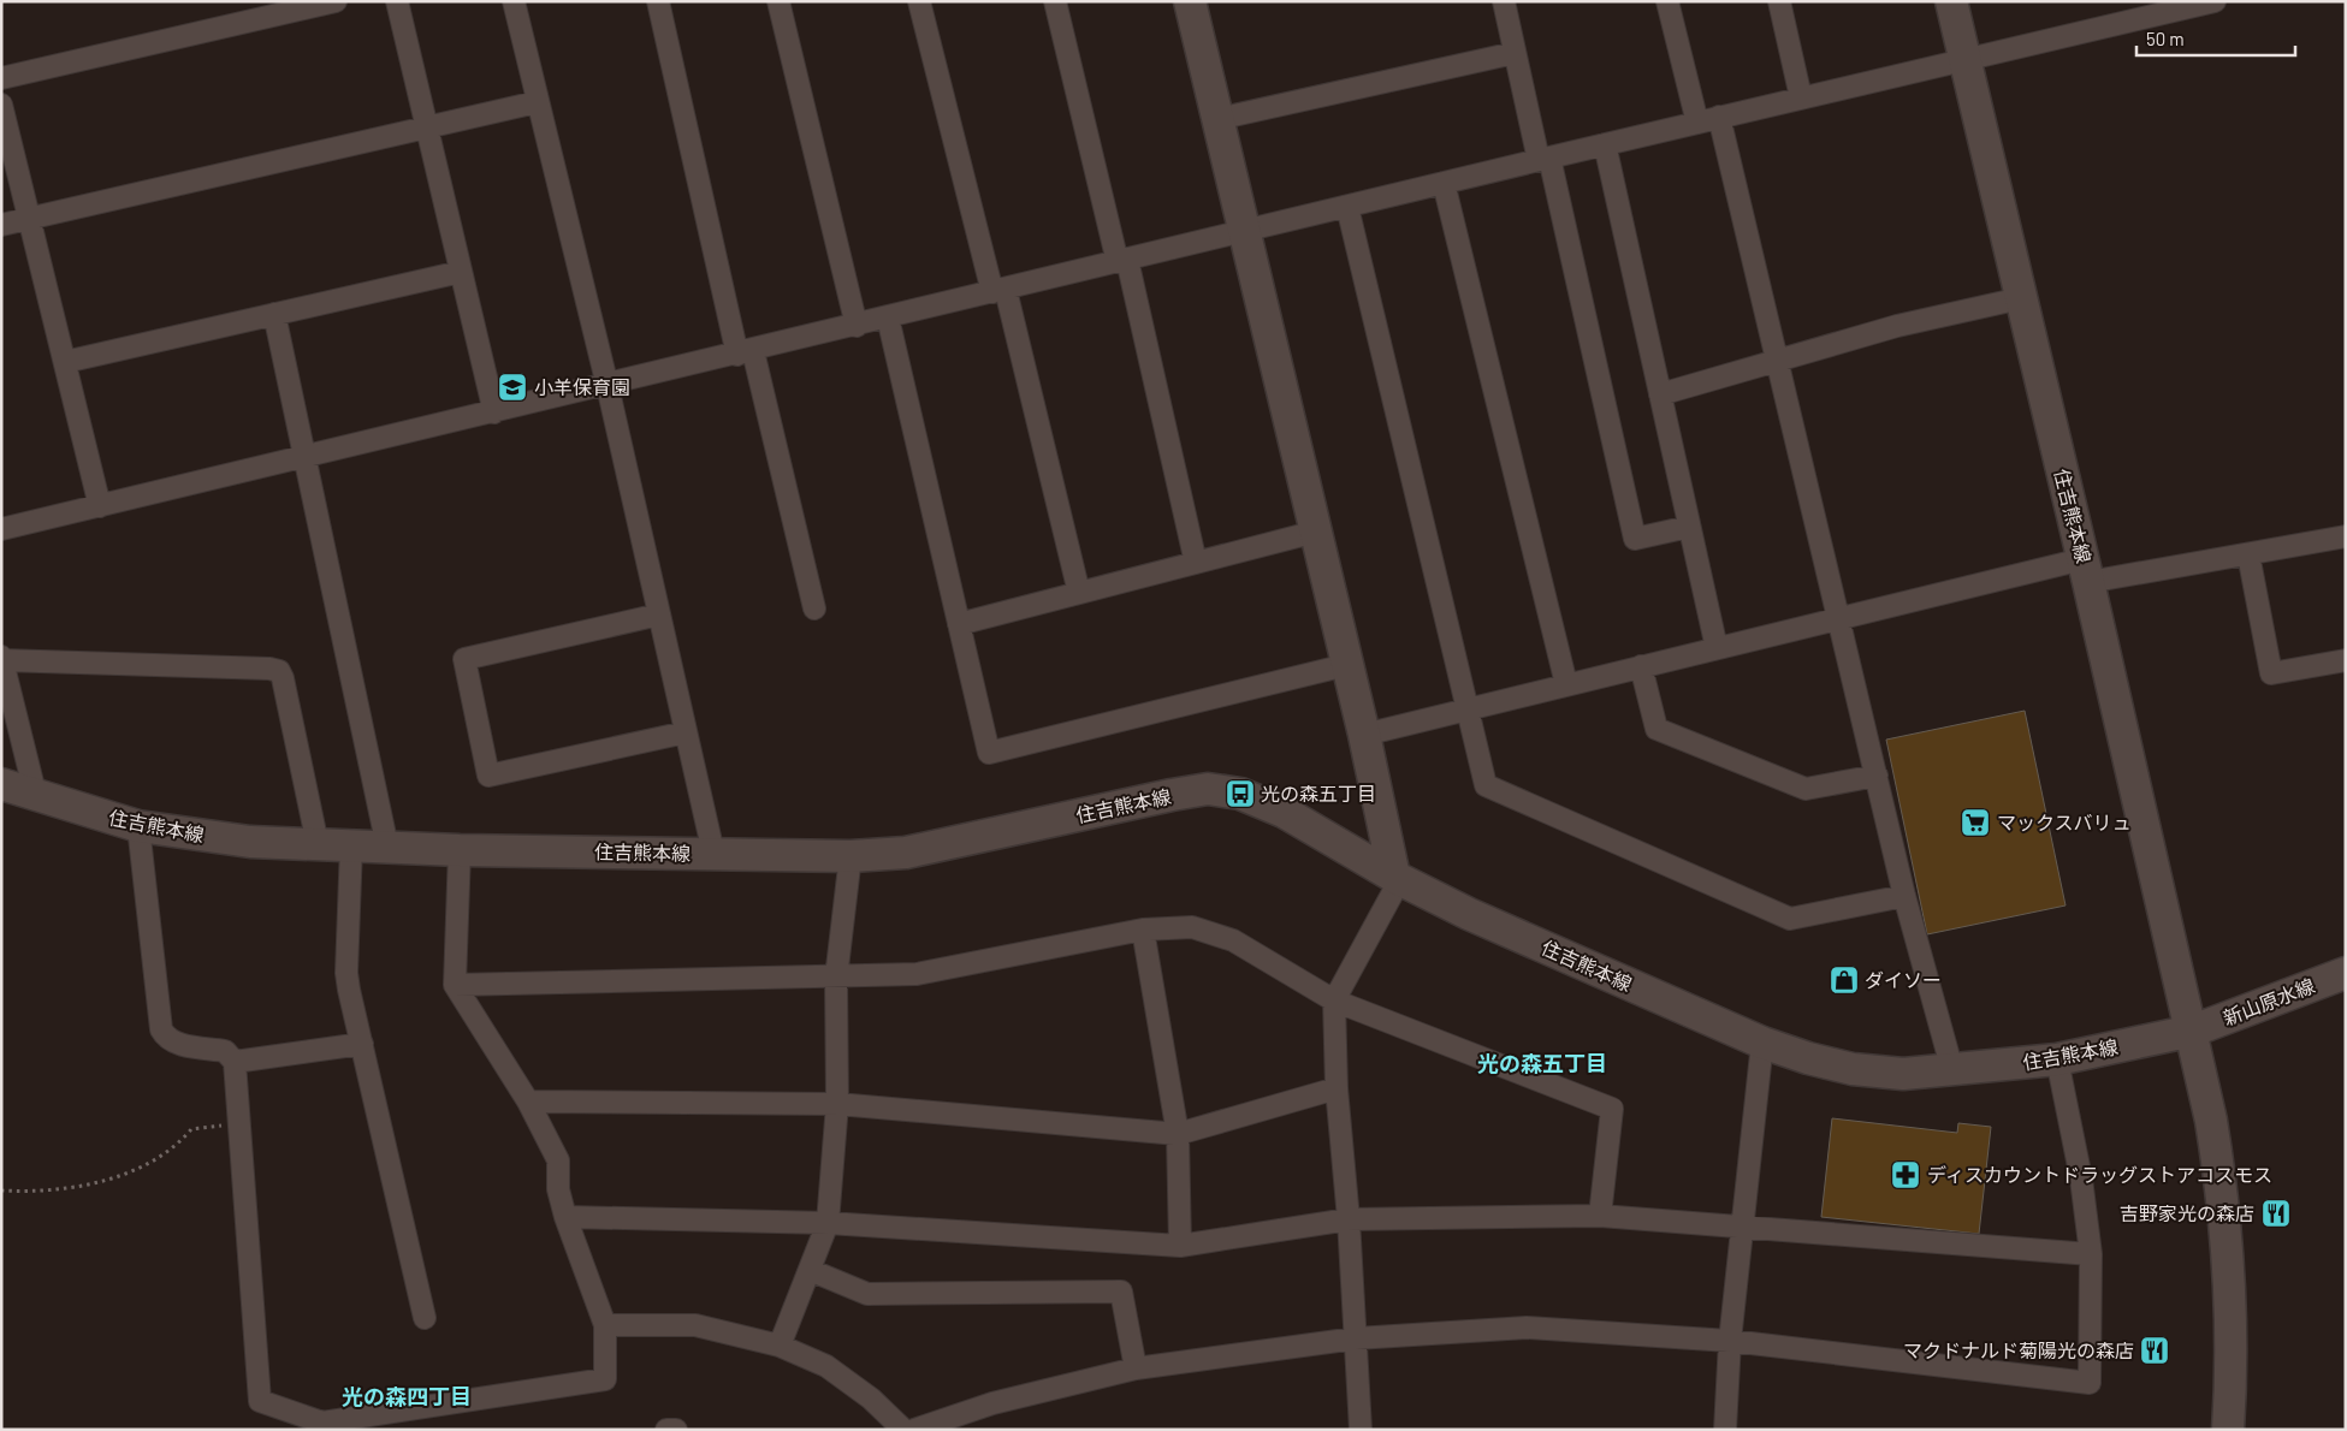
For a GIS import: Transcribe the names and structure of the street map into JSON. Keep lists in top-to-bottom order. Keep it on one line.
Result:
{"streets":{"main road":["住吉熊本線","新山原水線"]},"crossings":[["住吉熊本線","新山原水線"]],"districts":["光の森五丁目","光の森四丁目"],"places":{"school or university":["小羊保育園"],"bus stop":["光の森五丁目"],"supermarket":["マックスバリュ"],"shop":["ダイソー"],"pharmacy":["ディスカウントドラッグストアコスモス"],"restaurant":["吉野家光の森店","マクドナルド菊陽光の森店"]},"scale_bar":"50 m"}
